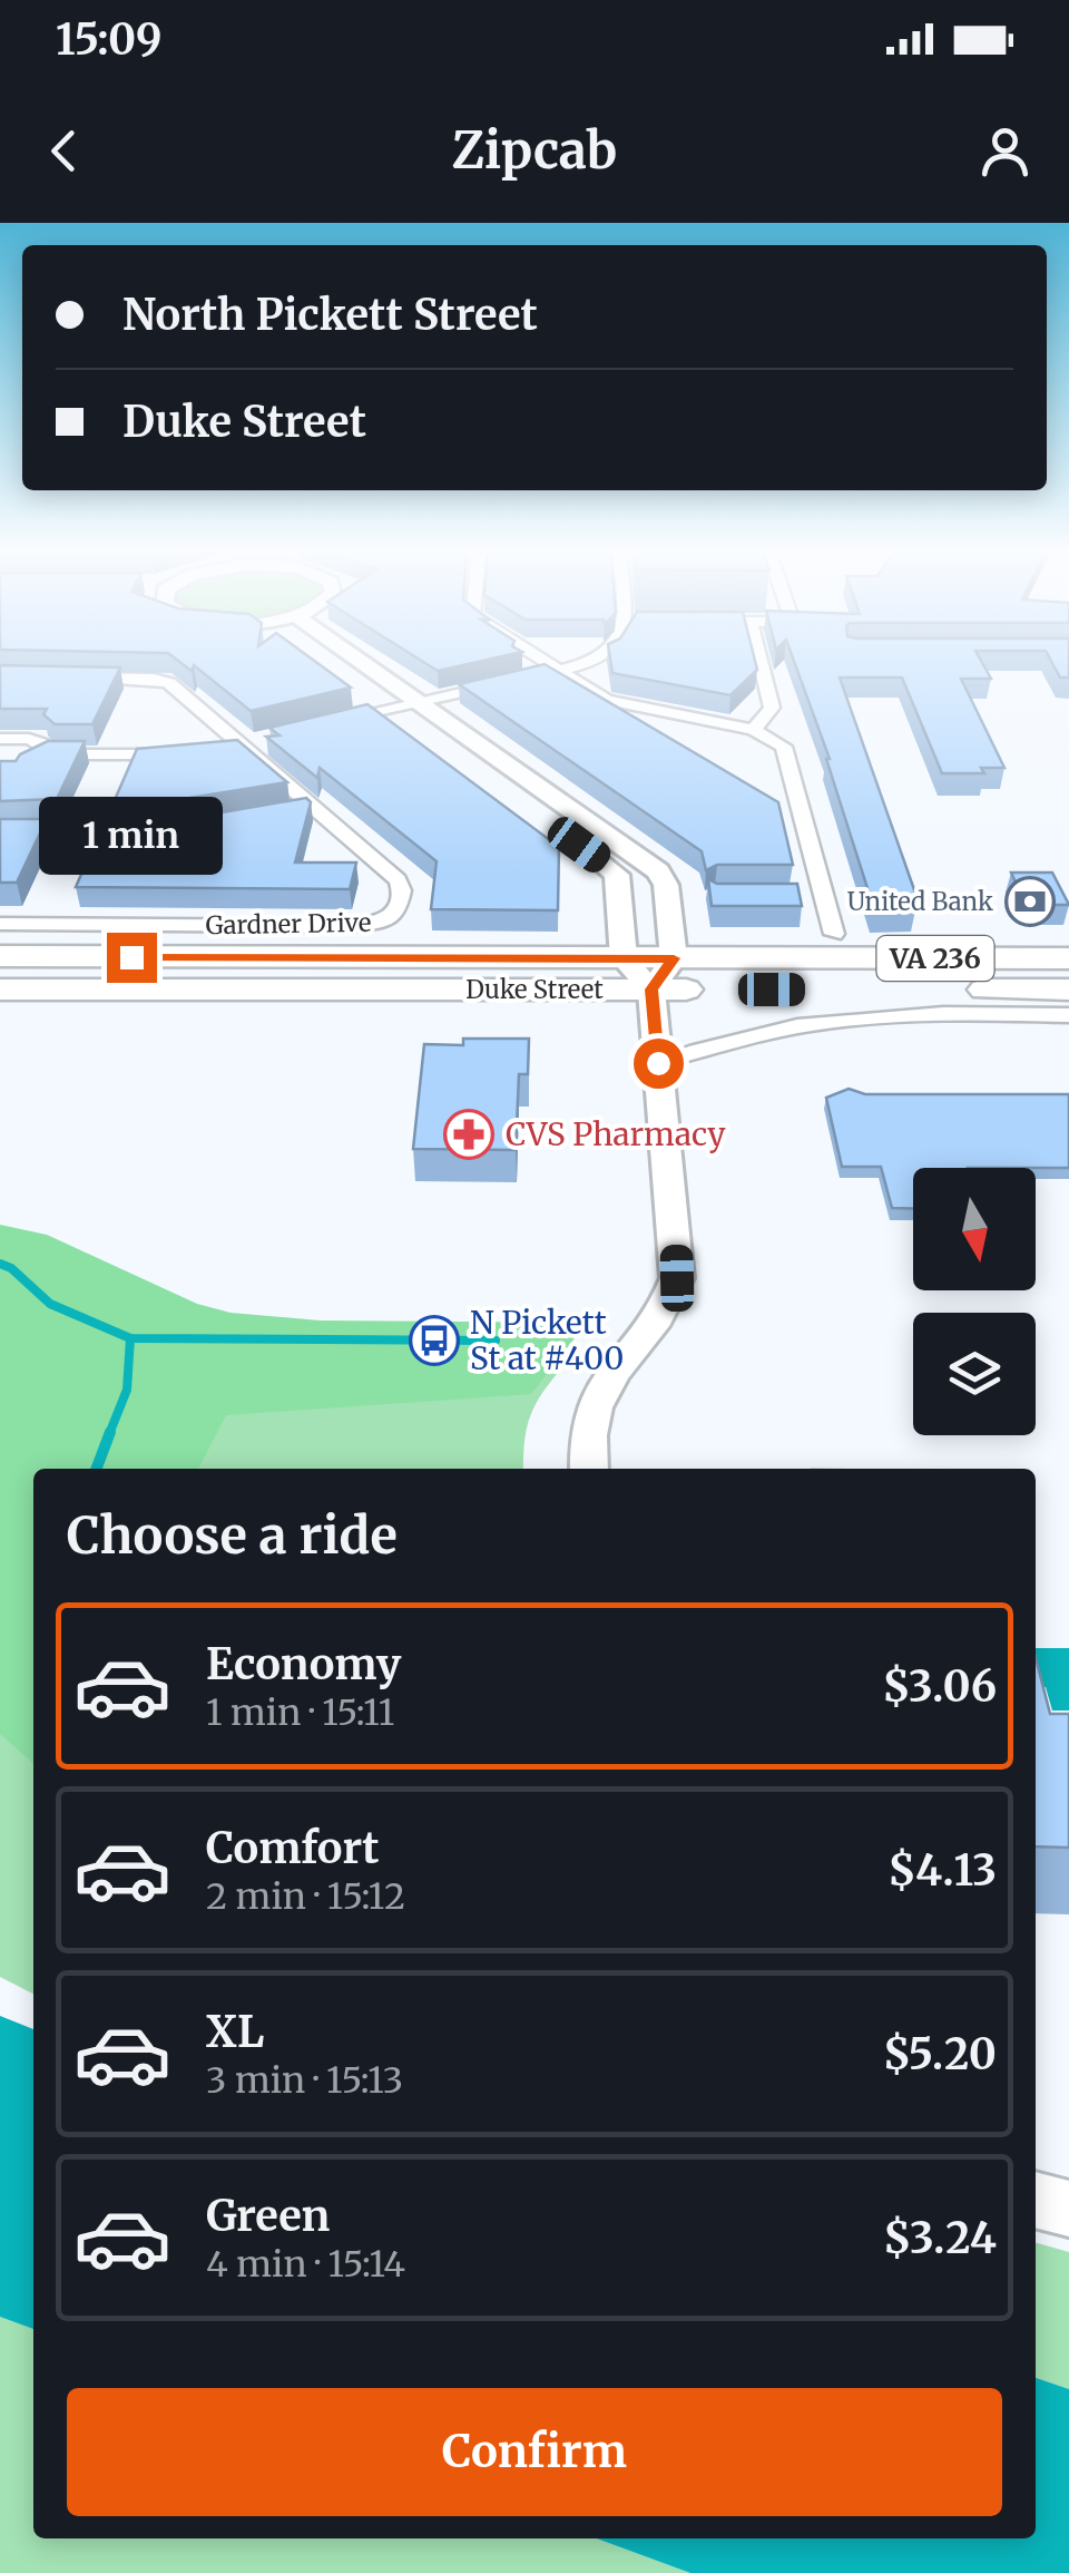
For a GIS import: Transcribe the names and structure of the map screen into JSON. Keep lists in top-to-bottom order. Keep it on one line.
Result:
{"streets":{"main road":["VA 236","Duke Street"],"street":["Gardner Drive"]},"places":{"bank":["United Bank"],"pharmacy":["CVS Pharmacy"],"bus stop":["N Pickett St at #400"]},"north":"bottom","page":{"status":"15:09","header":"Zipcab","banner":["North Pickett Street","Duke Street"],"bubble":"1 min","heading":"Choose a ride","list":[{"name":"Economy","note":"1 min · 15:11","value":"$3.06"},{"name":"Comfort","note":"2 min · 15:12","value":"$4.13"},{"name":"XL","note":"3 min · 15:13","value":"$5.20"},{"name":"Green","note":"4 min · 15:14","value":"$3.24"}],"buttons":"Confirm"}}
